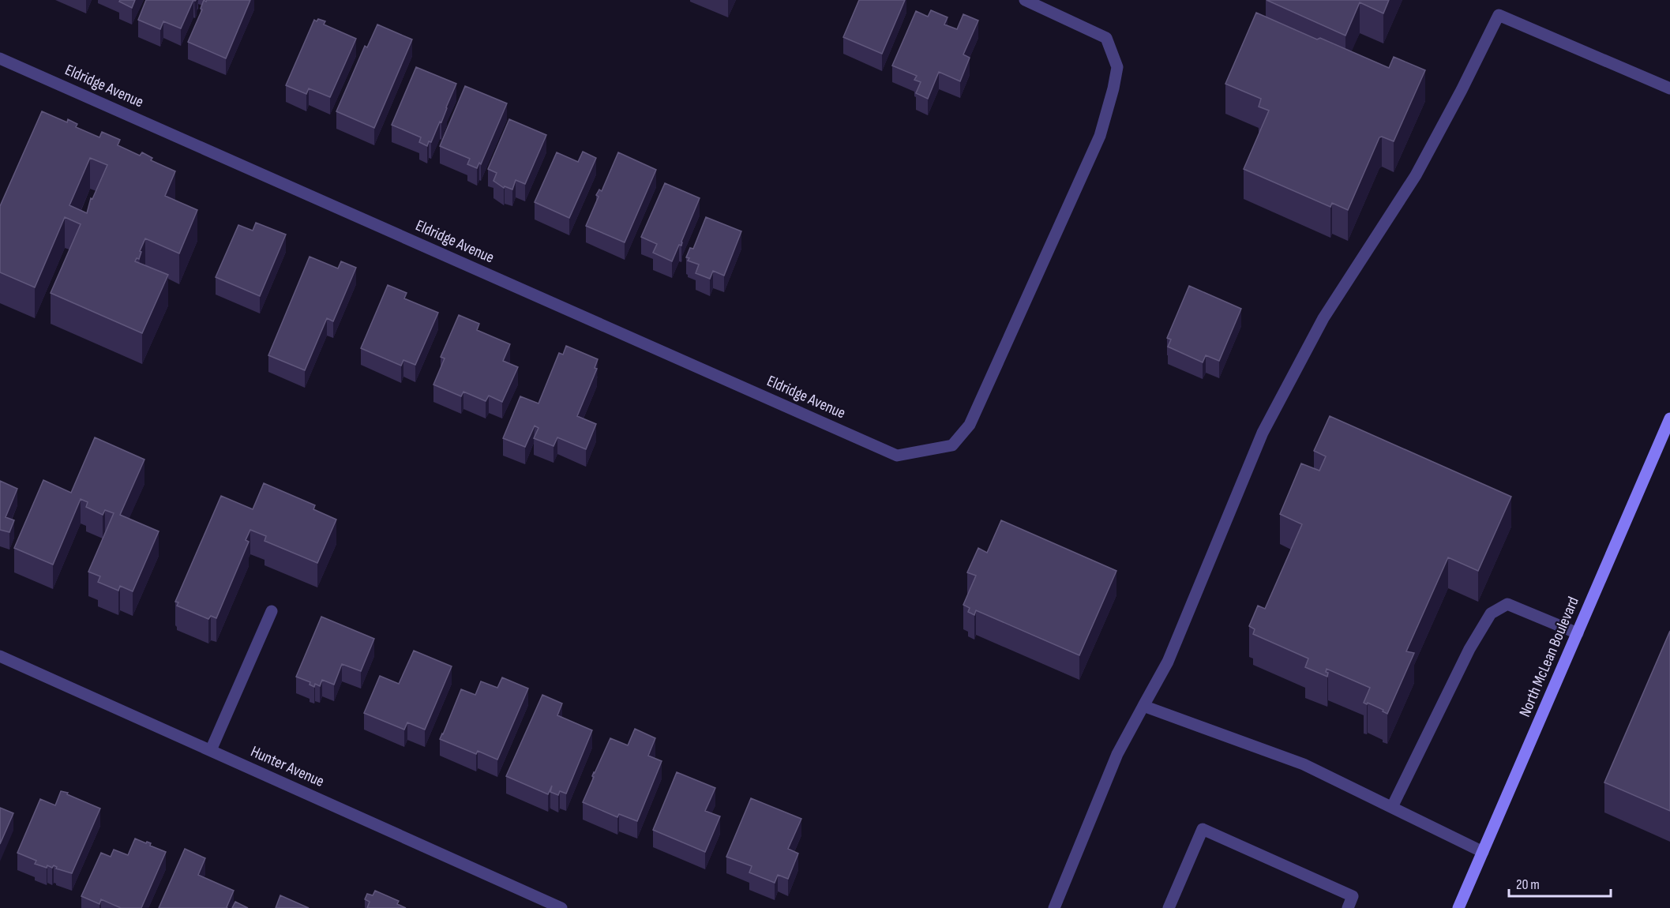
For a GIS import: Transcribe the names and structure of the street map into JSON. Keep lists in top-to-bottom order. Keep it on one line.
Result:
{"streets":{"main road":["North McLean Boulevard"],"street":["Eldridge Avenue","Hunter Avenue"]},"scale_bar":"20 m"}
